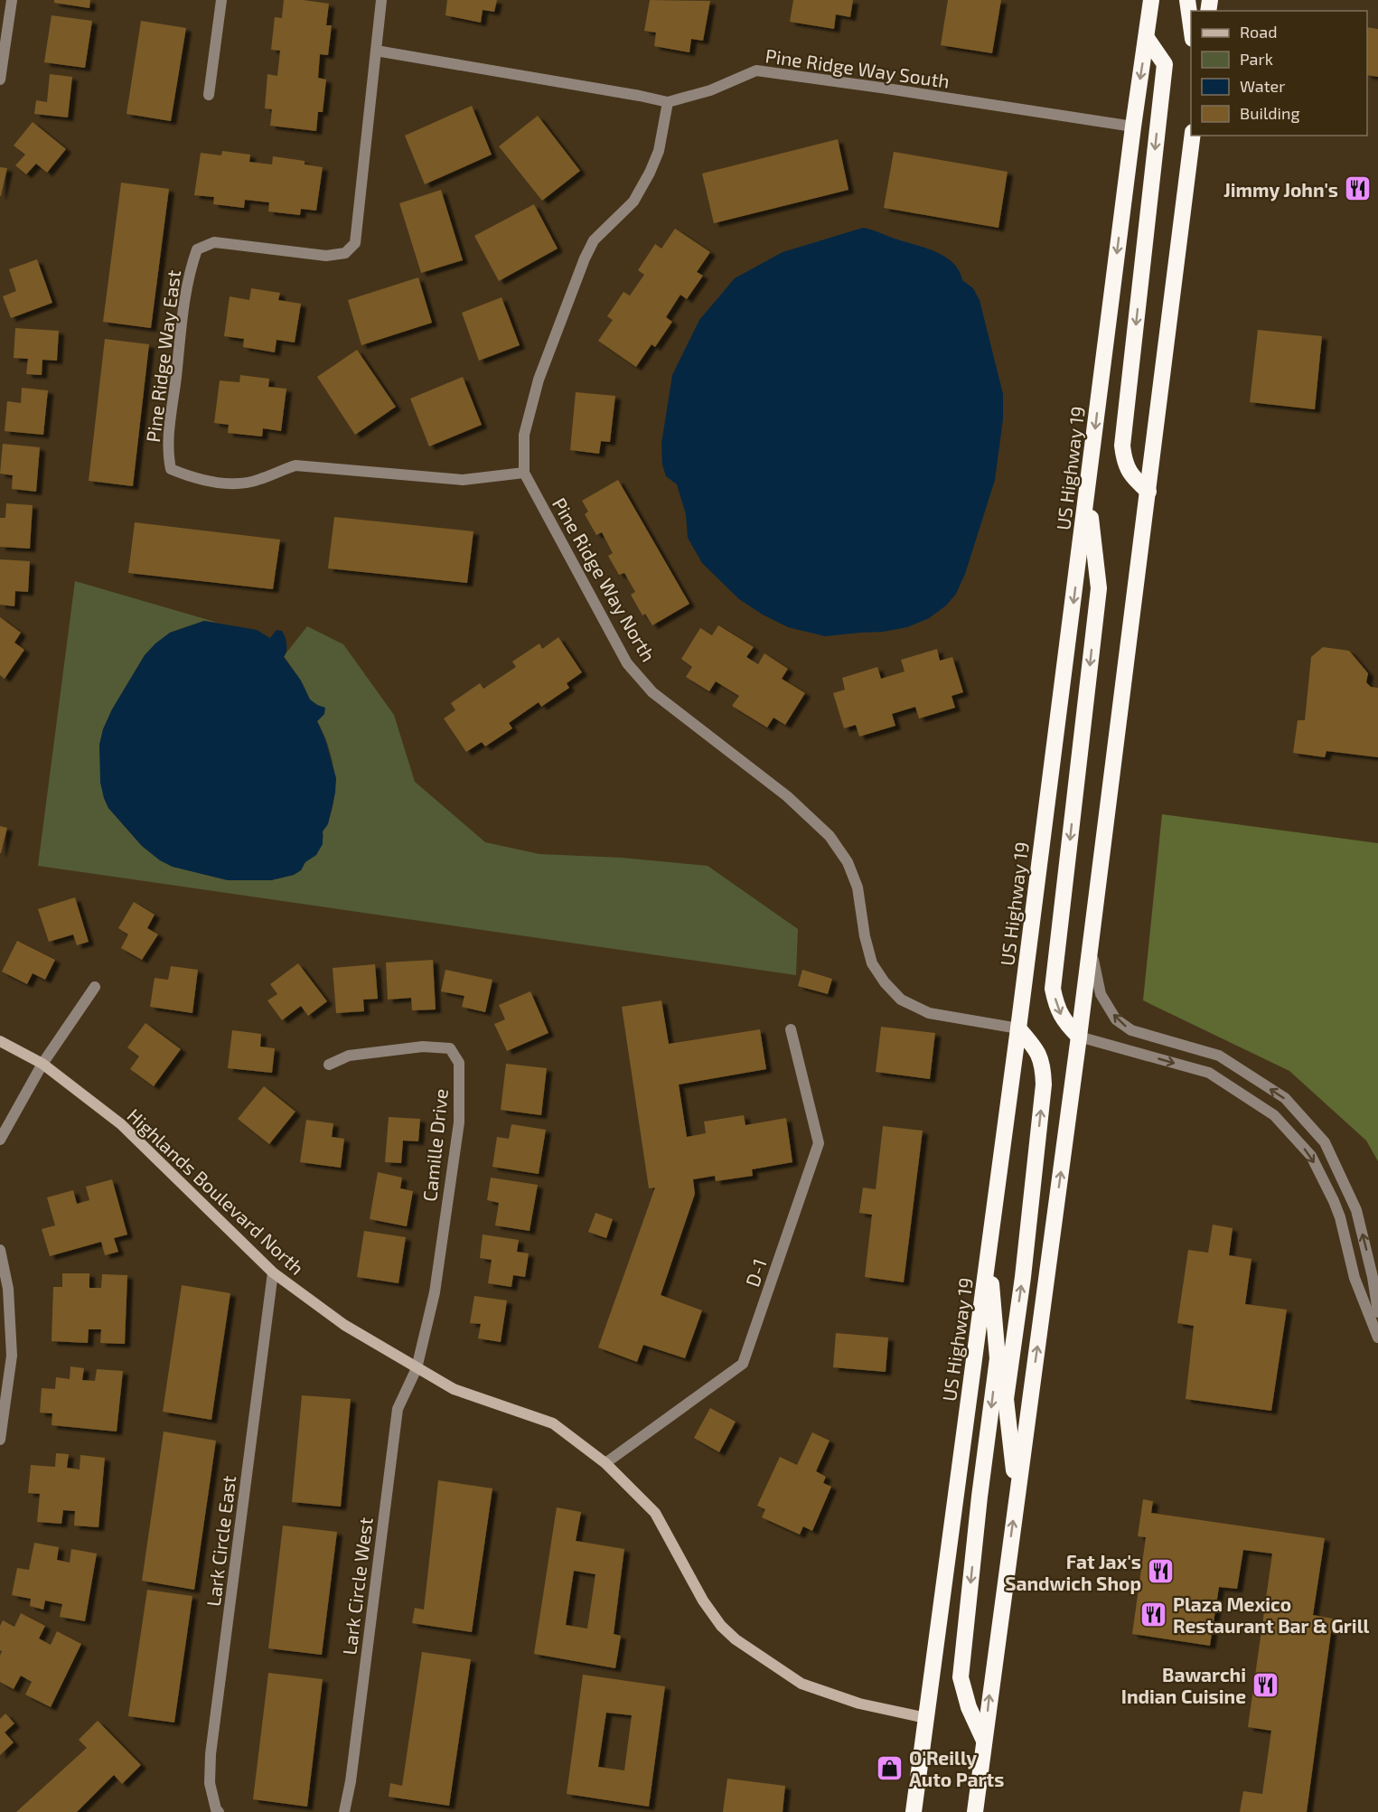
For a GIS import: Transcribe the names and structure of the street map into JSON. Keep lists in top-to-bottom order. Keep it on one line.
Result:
{"streets":{"highway":["US Highway 19"],"street":["Pine Ridge Way South","Pine Ridge Way East","Pine Ridge Way North","Camille Drive","Highlands Boulevard North","D-1","Lark Circle East","Lark Circle West"]},"crossings":[["Pine Ridge Way South","Pine Ridge Way East"],["Pine Ridge Way South","US Highway 19"],["Pine Ridge Way East","Pine Ridge Way North"],["US Highway 19","Pine Ridge Way North"],["US Highway 19","Highlands Boulevard North"],["Camille Drive","Highlands Boulevard North"],["Camille Drive","Lark Circle West"],["Highlands Boulevard North","D-1"],["Highlands Boulevard North","Lark Circle East"],["Highlands Boulevard North","Lark Circle West"]],"places":{"restaurant":["Jimmy John's","Fat Jax's Sandwich Shop","Plaza Mexico Restaurant Bar & Grill","Bawarchi Indian Cuisine"],"shop":["O'Reilly Auto Parts"]},"legend":["Road","Park","Water","Building"]}
